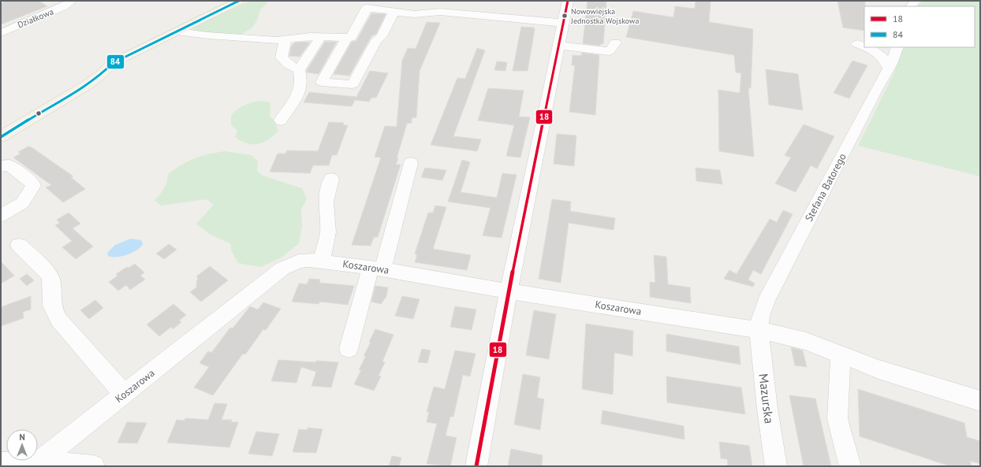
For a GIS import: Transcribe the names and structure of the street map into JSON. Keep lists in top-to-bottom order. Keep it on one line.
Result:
{"streets":{"street":["Działkowa","Stefana Batorego","Koszarowa","Mazurska"]},"crossings":[["Stefana Batorego","Koszarowa"],["Stefana Batorego","Mazurska"],["Koszarowa","Mazurska"]],"places":["Nowowiejska Jednostka Wojskowa"],"lines":["transit line 18","transit line 84"],"legend":["18","84"],"north":"top"}
